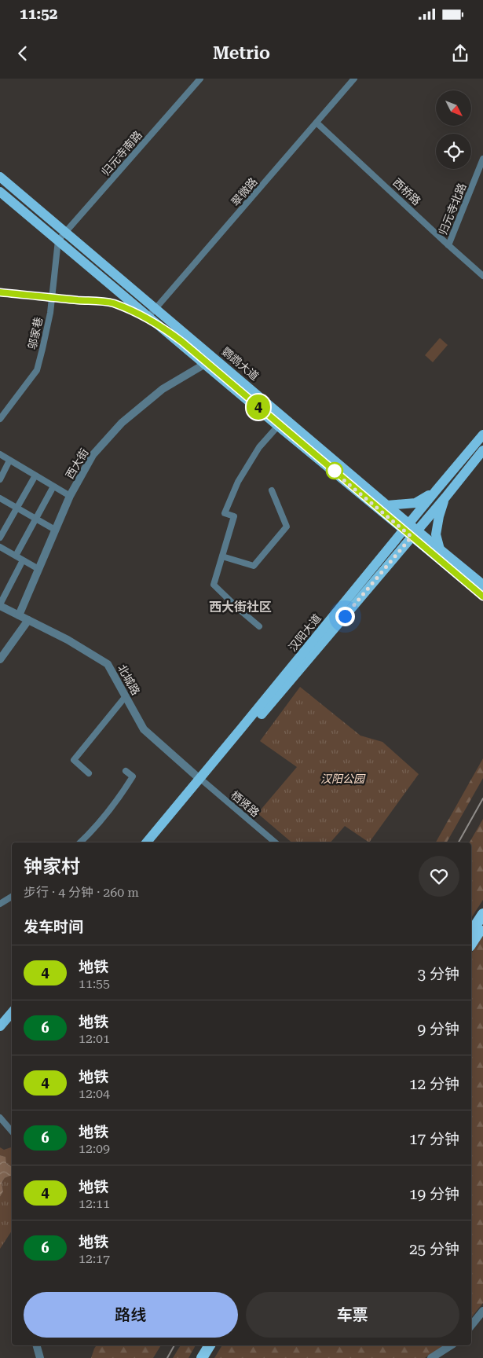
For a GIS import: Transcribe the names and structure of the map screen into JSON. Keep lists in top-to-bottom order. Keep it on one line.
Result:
{"streets":{"main road":["鹦鹉大道","汉阳大道"],"street":["归元寺南路","翠微路","西桥路","归元寺北路","邬家巷","西大街","北城路","栖贤路"]},"crossings":[["归元寺南路","邬家巷"],["归元寺南路","鹦鹉大道"],["翠微路","西桥路"],["翠微路","鹦鹉大道"],["西桥路","归元寺北路"],["邬家巷","鹦鹉大道"],["鹦鹉大道","西大街"],["鹦鹉大道","汉阳大道"],["西大街","北城路"],["汉阳大道","北城路"],["汉阳大道","栖贤路"],["北城路","栖贤路"]],"districts":["西大街社区"],"parks":["汉阳公园"],"lines":["metro line 4"],"north":"bottom right","page":{"status":"11:52","header":"Metrio","on_map":"4","heading":[["钟家村","步行 · 4 分钟 · 260 m"],"发车时间"],"list":[{"mark":"4","name":"地铁","note":"11:55","value":"3 分钟"},{"mark":"6","name":"地铁","note":"12:01","value":"9 分钟"},{"mark":"4","name":"地铁","note":"12:04","value":"12 分钟"},{"mark":"6","name":"地铁","note":"12:09","value":"17 分钟"},{"mark":"4","name":"地铁","note":"12:11","value":"19 分钟"},{"mark":"6","name":"地铁","note":"12:17","value":"25 分钟"}],"buttons":["路线","车票"]}}
